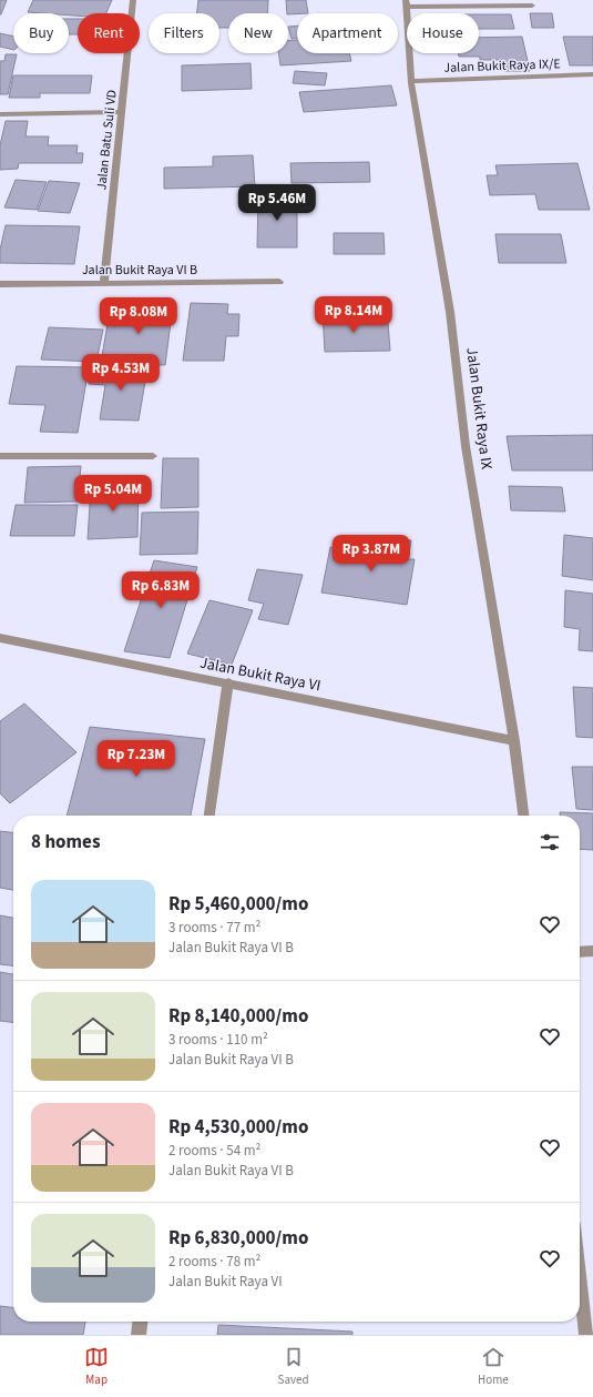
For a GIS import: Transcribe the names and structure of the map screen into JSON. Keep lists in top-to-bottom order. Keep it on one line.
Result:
{"streets":{"street":["Jalan Bukit Raya IX/E","Jalan Batu Suli VD","Jalan Bukit Raya VI B","Jalan Bukit Raya IX","Jalan Bukit Raya VI"]},"crossings":[["Jalan Bukit Raya IX/E","Jalan Bukit Raya IX"],["Jalan Batu Suli VD","Jalan Bukit Raya VI B"],["Jalan Bukit Raya IX","Jalan Bukit Raya VI"]],"page":{"chip":["Buy","Rent","Filters","New","Apartment","House"],"price":["Rp 5.46M","Rp 8.14M","Rp 8.08M","Rp 4.53M","Rp 5.04M","Rp 3.87M","Rp 6.83M","Rp 7.23M"],"heading":"8 homes","list":[{"name":"Rp 5,460,000/mo","note":"3 rooms · 77 m² · Jalan Bukit Raya VI B"},{"name":"Rp 8,140,000/mo","note":"3 rooms · 110 m² · Jalan Bukit Raya VI B"},{"name":"Rp 4,530,000/mo","note":"2 rooms · 54 m² · Jalan Bukit Raya VI B"},{"name":"Rp 6,830,000/mo","note":"2 rooms · 78 m² · Jalan Bukit Raya VI"}],"tabs":["Map","Saved","Home"]}}
